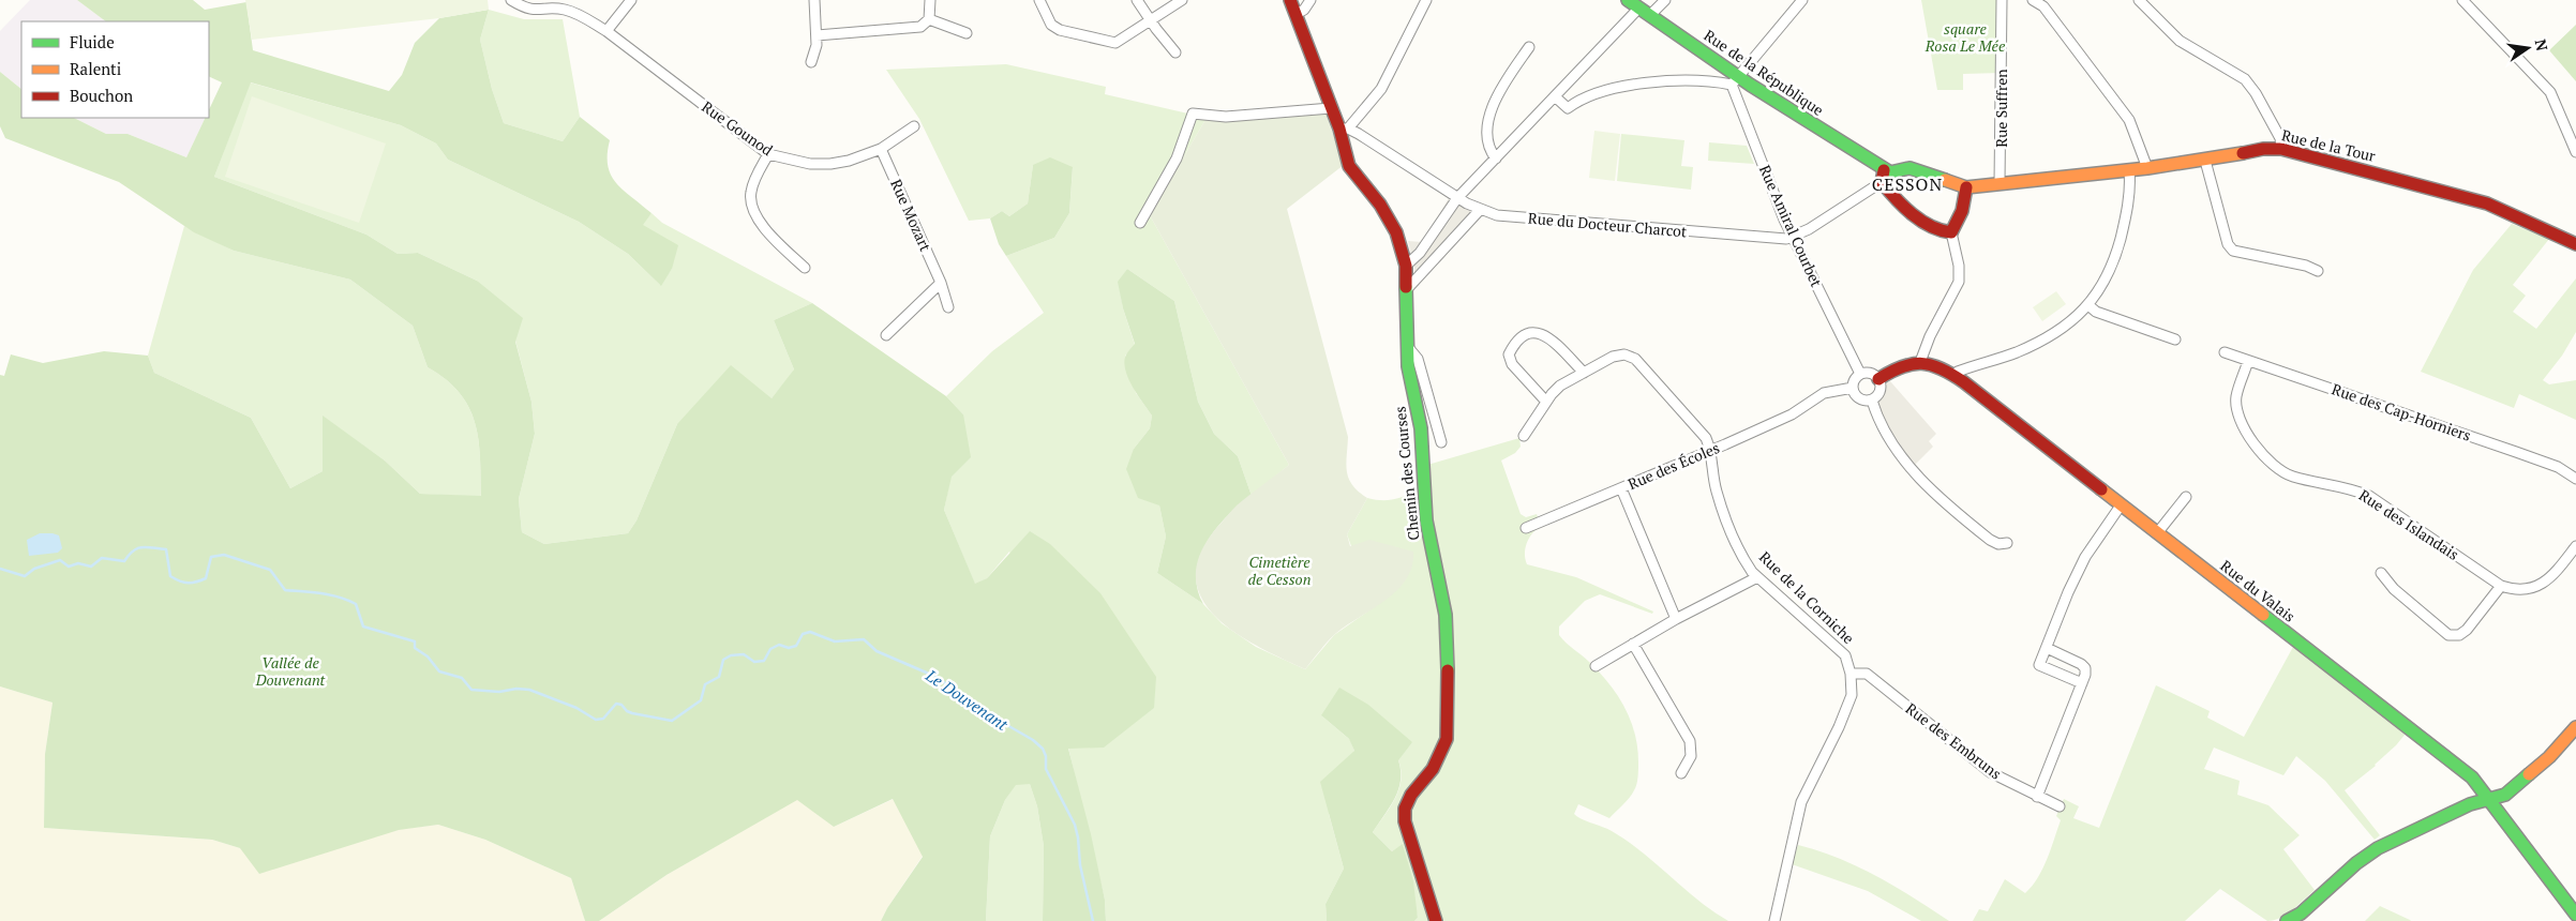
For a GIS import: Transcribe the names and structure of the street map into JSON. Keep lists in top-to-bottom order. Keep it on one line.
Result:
{"streets":{"street":["Rue de la République","Rue Suffren","Rue Gounod","Rue de la Tour","Rue Mozart","Rue du Docteur Charcot","Rue Amiral Courbet","Rue des Cap-Horniers","Rue des Écoles","Chemin des Courses","Rue des Islandais","Rue du Valais","Rue de la Corniche","Rue des Embruns"]},"crossings":[["Rue de la République","Rue Amiral Courbet"],["Rue Suffren","Rue de la Tour"],["Rue Gounod","Rue Mozart"],["Rue du Docteur Charcot","Rue Amiral Courbet"],["Rue du Docteur Charcot","Chemin des Courses"],["Rue Amiral Courbet","Rue des Écoles"],["Rue des Cap-Horniers","Rue des Islandais"],["Rue des Écoles","Rue de la Corniche"],["Rue de la Corniche","Rue des Embruns"]],"districts":["CESSON"],"water":["Le Douvenant"],"parks":["square Rosa Le Mée","Cimetière de Cesson","Vallée de Douvenant"],"legend":["Fluide","Ralenti","Bouchon"],"north":"right"}
